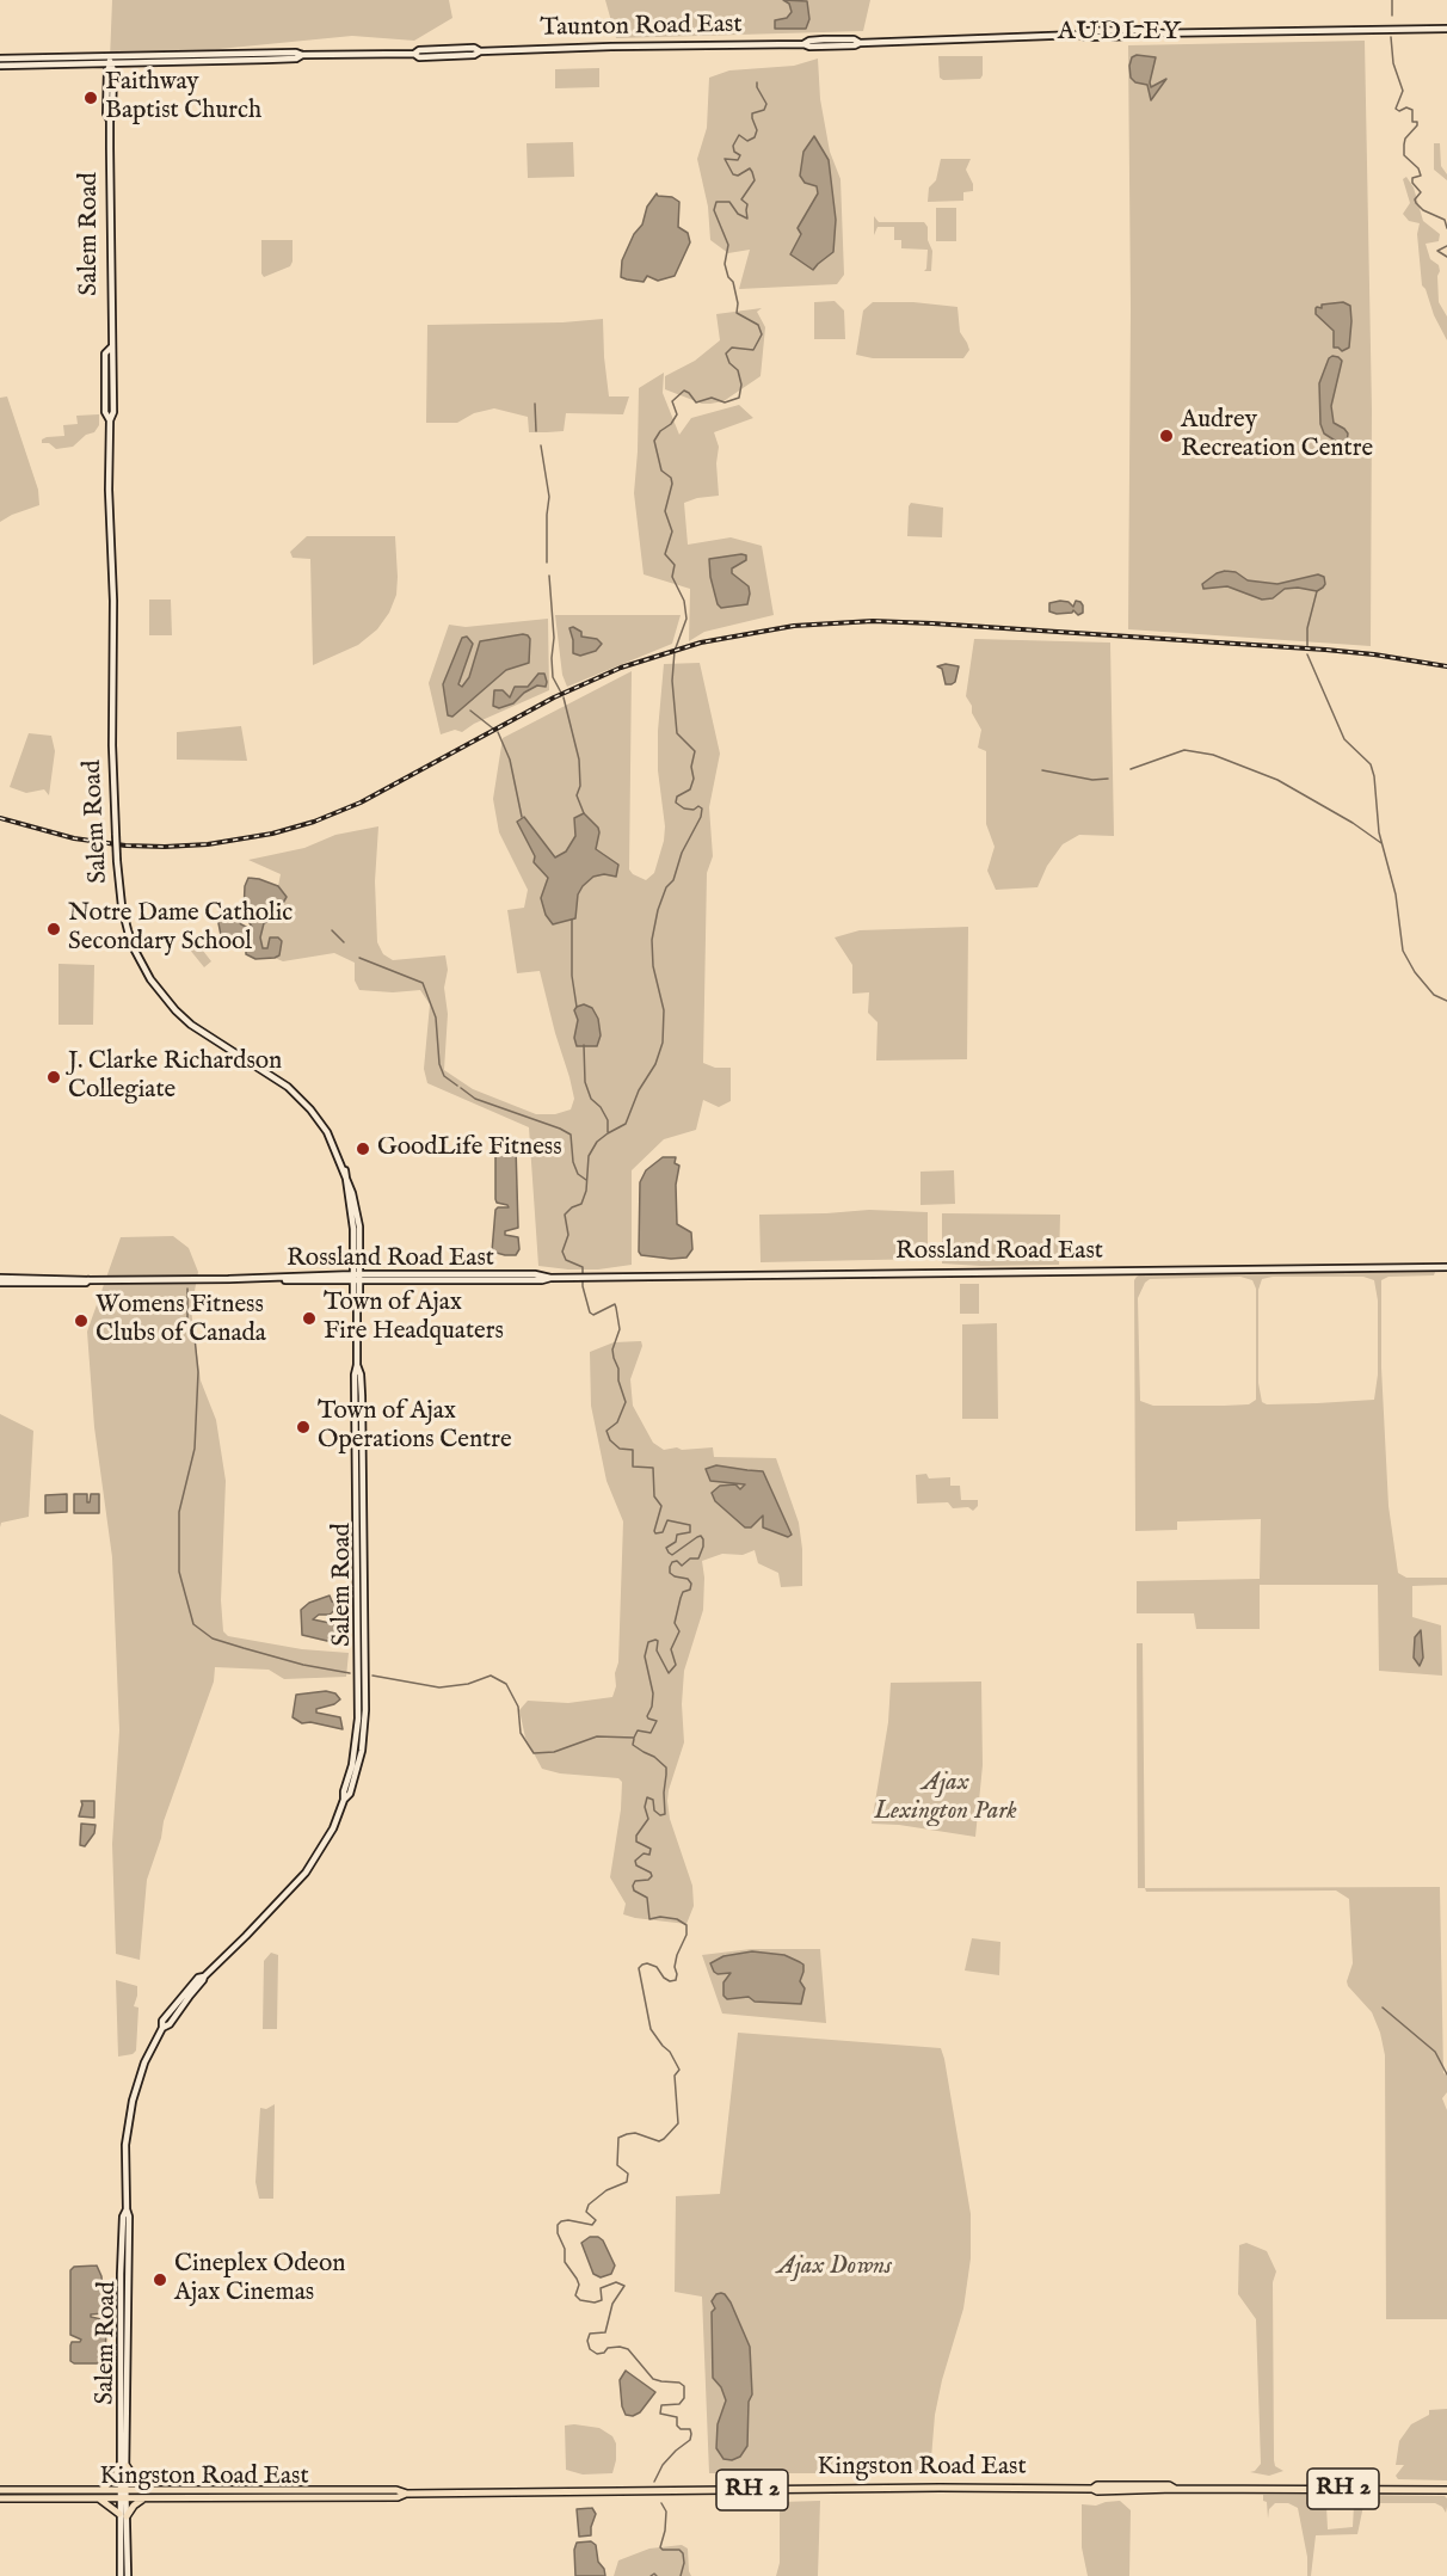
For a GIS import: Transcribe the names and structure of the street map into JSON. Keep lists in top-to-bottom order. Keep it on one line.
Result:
{"streets":{"main road":["Taunton Road East","Salem Road","Rossland Road East","Kingston Road East","RH 2"]},"crossings":[["Taunton Road East","Salem Road"],["Salem Road","Rossland Road East"],["Salem Road","Kingston Road East"]],"districts":["AUDLEY"],"parks":["Ajax Lexington Park","Ajax Downs"],"places":["Faithway Baptist Church","Audrey Recreation Centre","Notre Dame Catholic Secondary School","J. Clarke Richardson Collegiate","GoodLife Fitness","Town of Ajax Fire Headquaters","Womens Fitness Clubs of Canada","Town of Ajax Operations Centre","Cineplex Odeon Ajax Cinemas"]}
